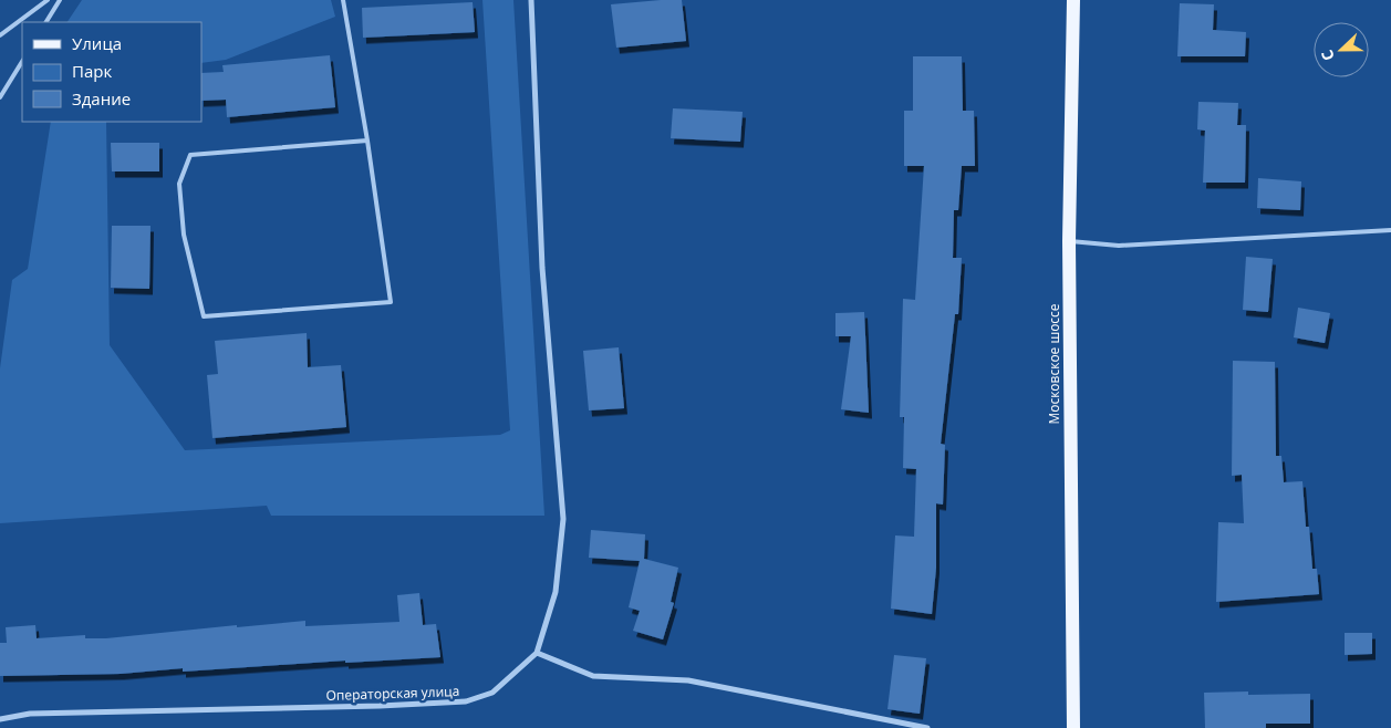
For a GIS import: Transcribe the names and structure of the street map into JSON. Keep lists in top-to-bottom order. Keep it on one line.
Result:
{"streets":{"main road":["Московское шоссе"],"street":["Операторская улица"]},"legend":["Улица","Парк","Здание"],"north":"left"}
